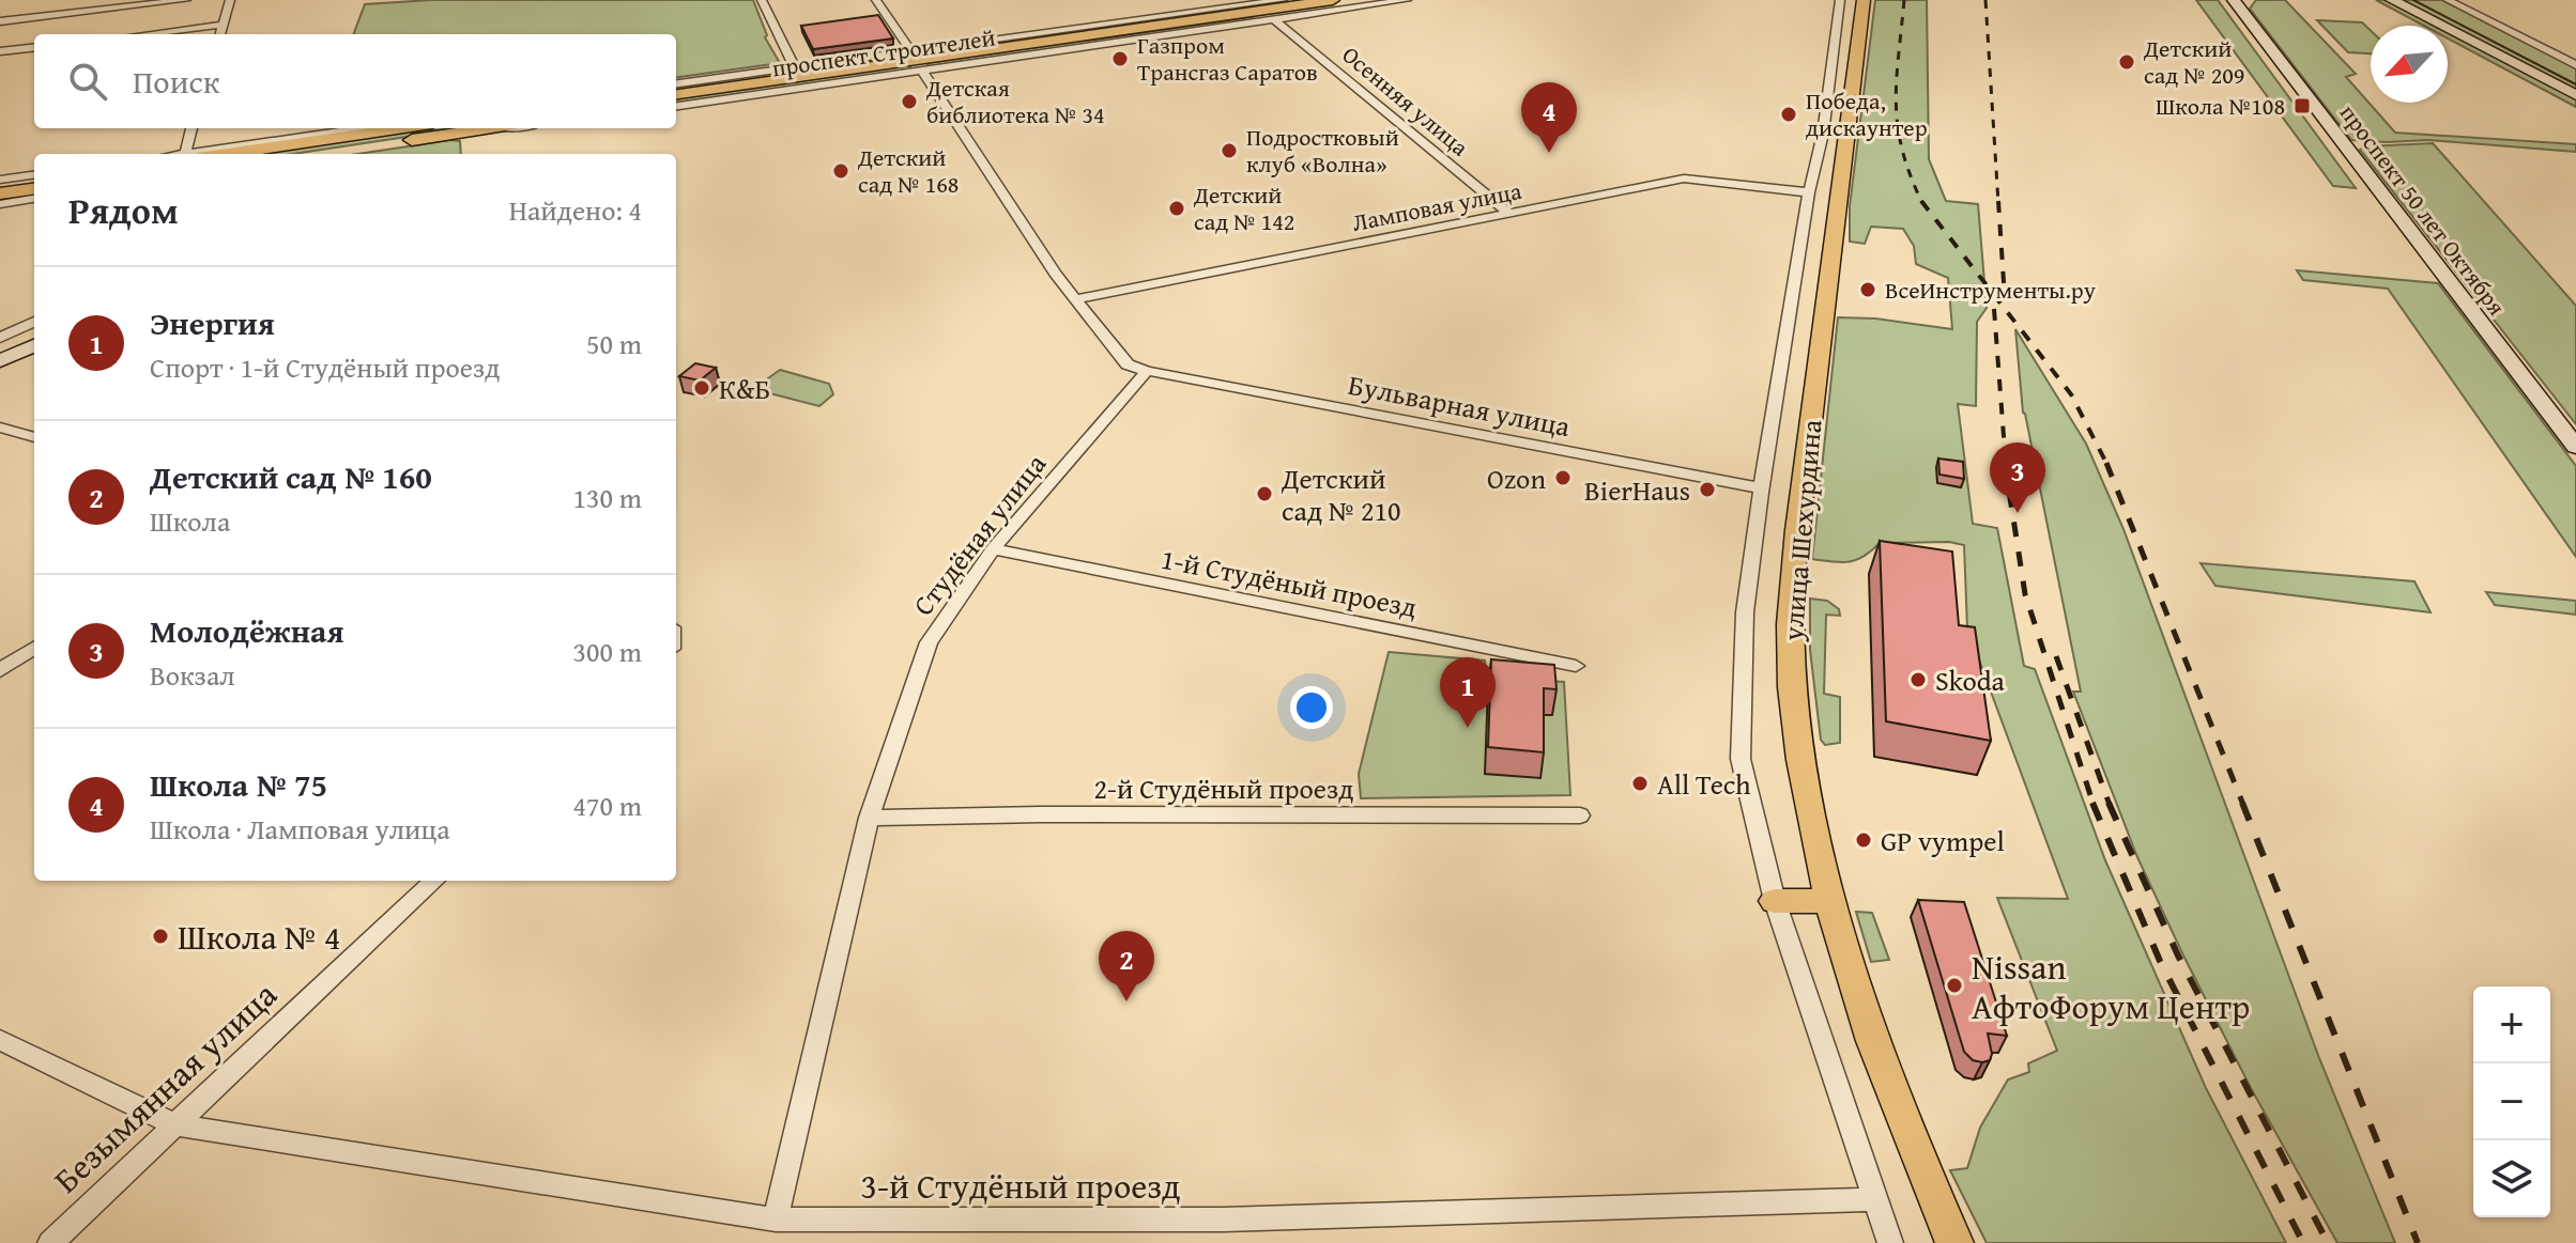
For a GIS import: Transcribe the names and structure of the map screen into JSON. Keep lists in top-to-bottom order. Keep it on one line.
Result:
{"streets":{"main road":["проспект Строителей","проспект 50 лет Октября","улица Шехурдина"],"street":["Осенняя улица","Ламповая улица","Бульварная улица","Студёная улица","1-й Студёный проезд","2-й Студёный проезд","Безымянная улица","3-й Студёный проезд"]},"crossings":[["проспект Строителей","Осенняя улица"],["Осенняя улица","Ламповая улица"],["Бульварная улица","Студёная улица"],["Студёная улица","1-й Студёный проезд"],["Студёная улица","2-й Студёный проезд"],["Студёная улица","3-й Студёный проезд"],["Безымянная улица","3-й Студёный проезд"]],"places":{"other":["Газпром Трансгаз Саратов","Детский сад № 209","Детская библиотека № 34","Победа, дискаунтер","Подростковый клуб «Волна»","Детский сад № 168","Детский сад № 142","ВсеИнструменты.ру","К&Б","Ozon","BierHaus","Детский сад № 210","Skoda","All Tech","GP vympel","Школа № 4","Nissan АфтоФорум Центр"],"transit":["Школа №108"]},"north":"bottom left","page":{"search":"Поиск","pins":["4","3","1","2"],"heading":["Рядом","Найдено: 4"],"list":[{"mark":"1","name":"Энергия","note":"Спорт · 1-й Студёный проезд","value":"50 m"},{"mark":"2","name":"Детский сад № 160","note":"Школа","value":"130 m"},{"mark":"3","name":"Молодёжная","note":"Вокзал","value":"300 m"},{"mark":"4","name":"Школа № 75","note":"Школа · Ламповая улица","value":"470 m"}],"map_buttons":["+","−"]}}
